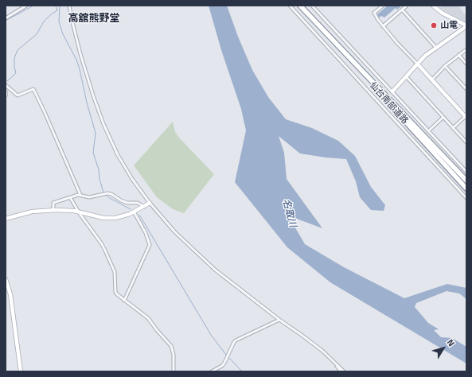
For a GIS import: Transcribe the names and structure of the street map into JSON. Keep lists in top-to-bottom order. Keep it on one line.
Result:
{"streets":{"highway":["仙台南部道路"]},"districts":["高舘熊野堂"],"water":["名取川"],"places":["山電"],"north":"top right"}
